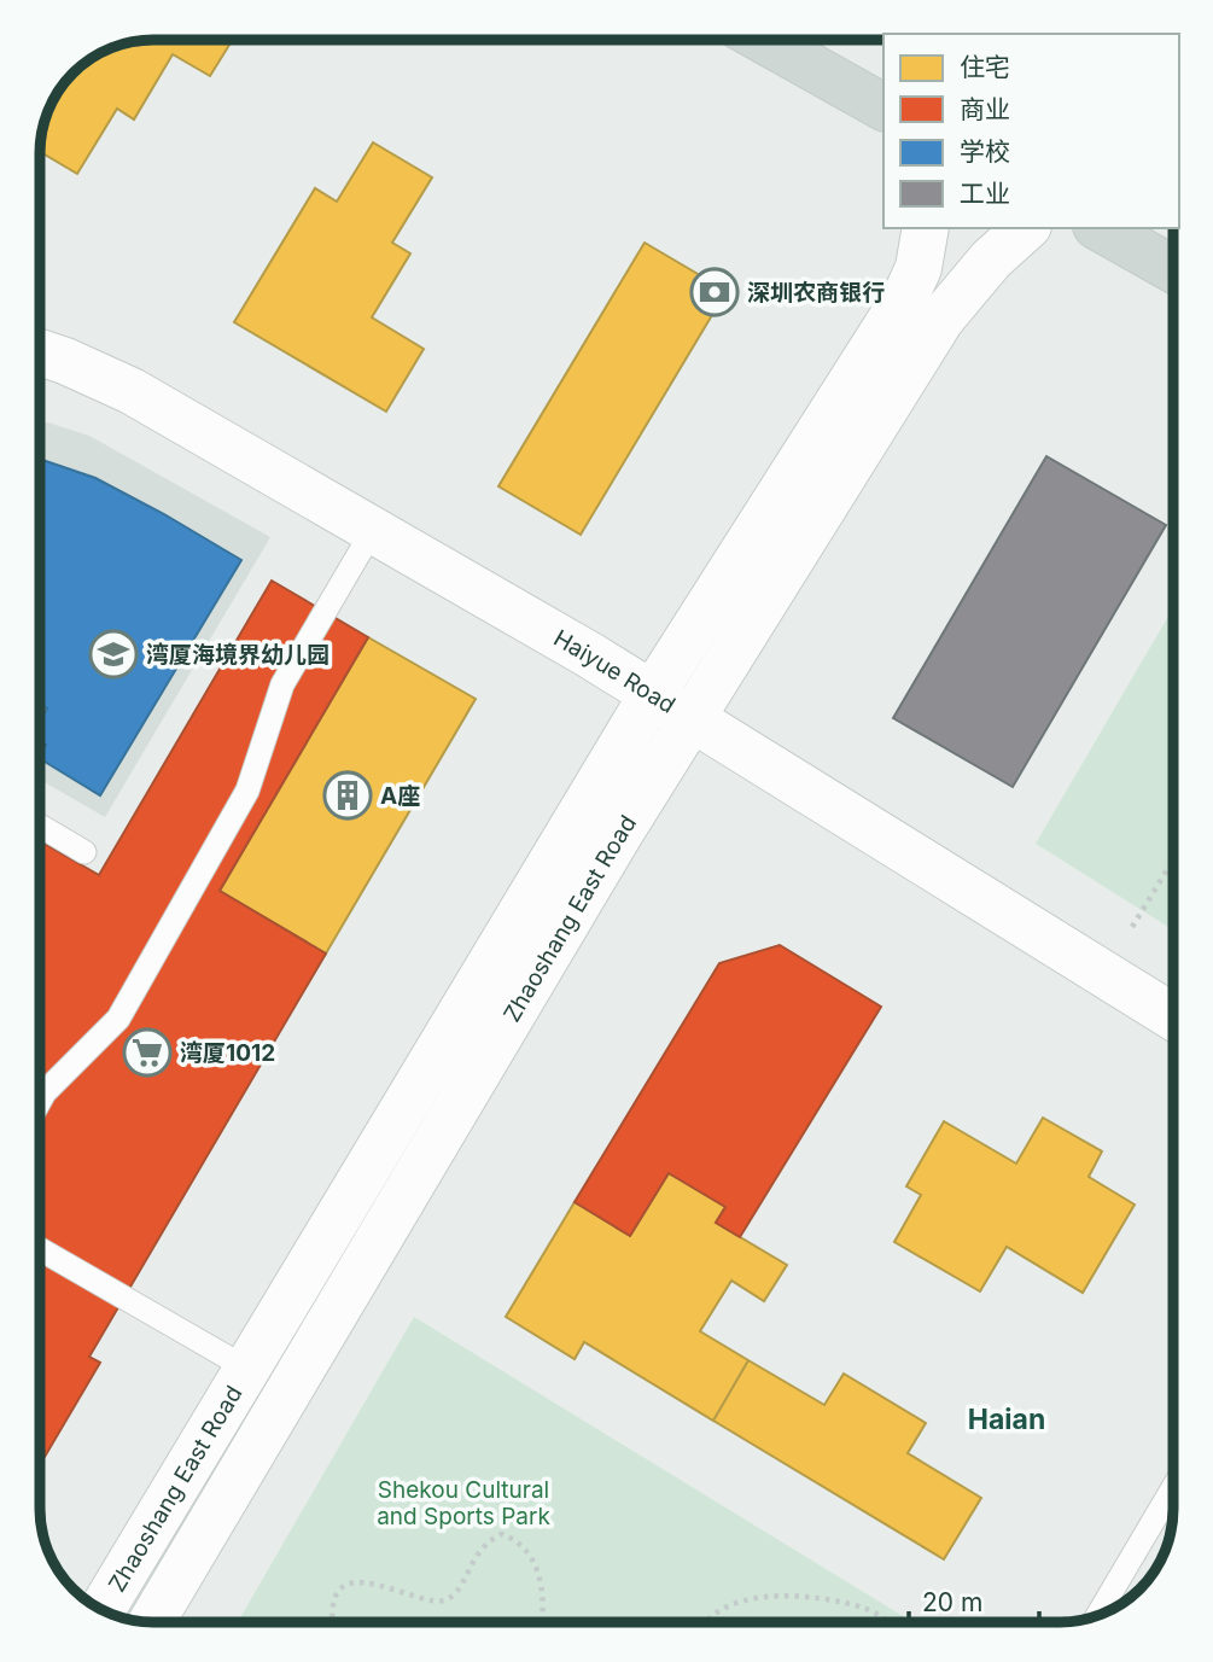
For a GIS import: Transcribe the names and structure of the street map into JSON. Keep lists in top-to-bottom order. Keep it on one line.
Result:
{"streets":{"street":["Haiyue Road","Zhaoshang East Road"]},"crossings":[["Haiyue Road","Zhaoshang East Road"]],"districts":["Haian"],"parks":["Shekou Cultural and Sports Park"],"places":{"bank":["深圳农商银行"],"school or university":["湾厦海境界幼儿园"],"building":["A座"],"supermarket":["湾厦1012"]},"legend":["住宅","商业","学校","工业"],"scale_bar":"20 m"}
